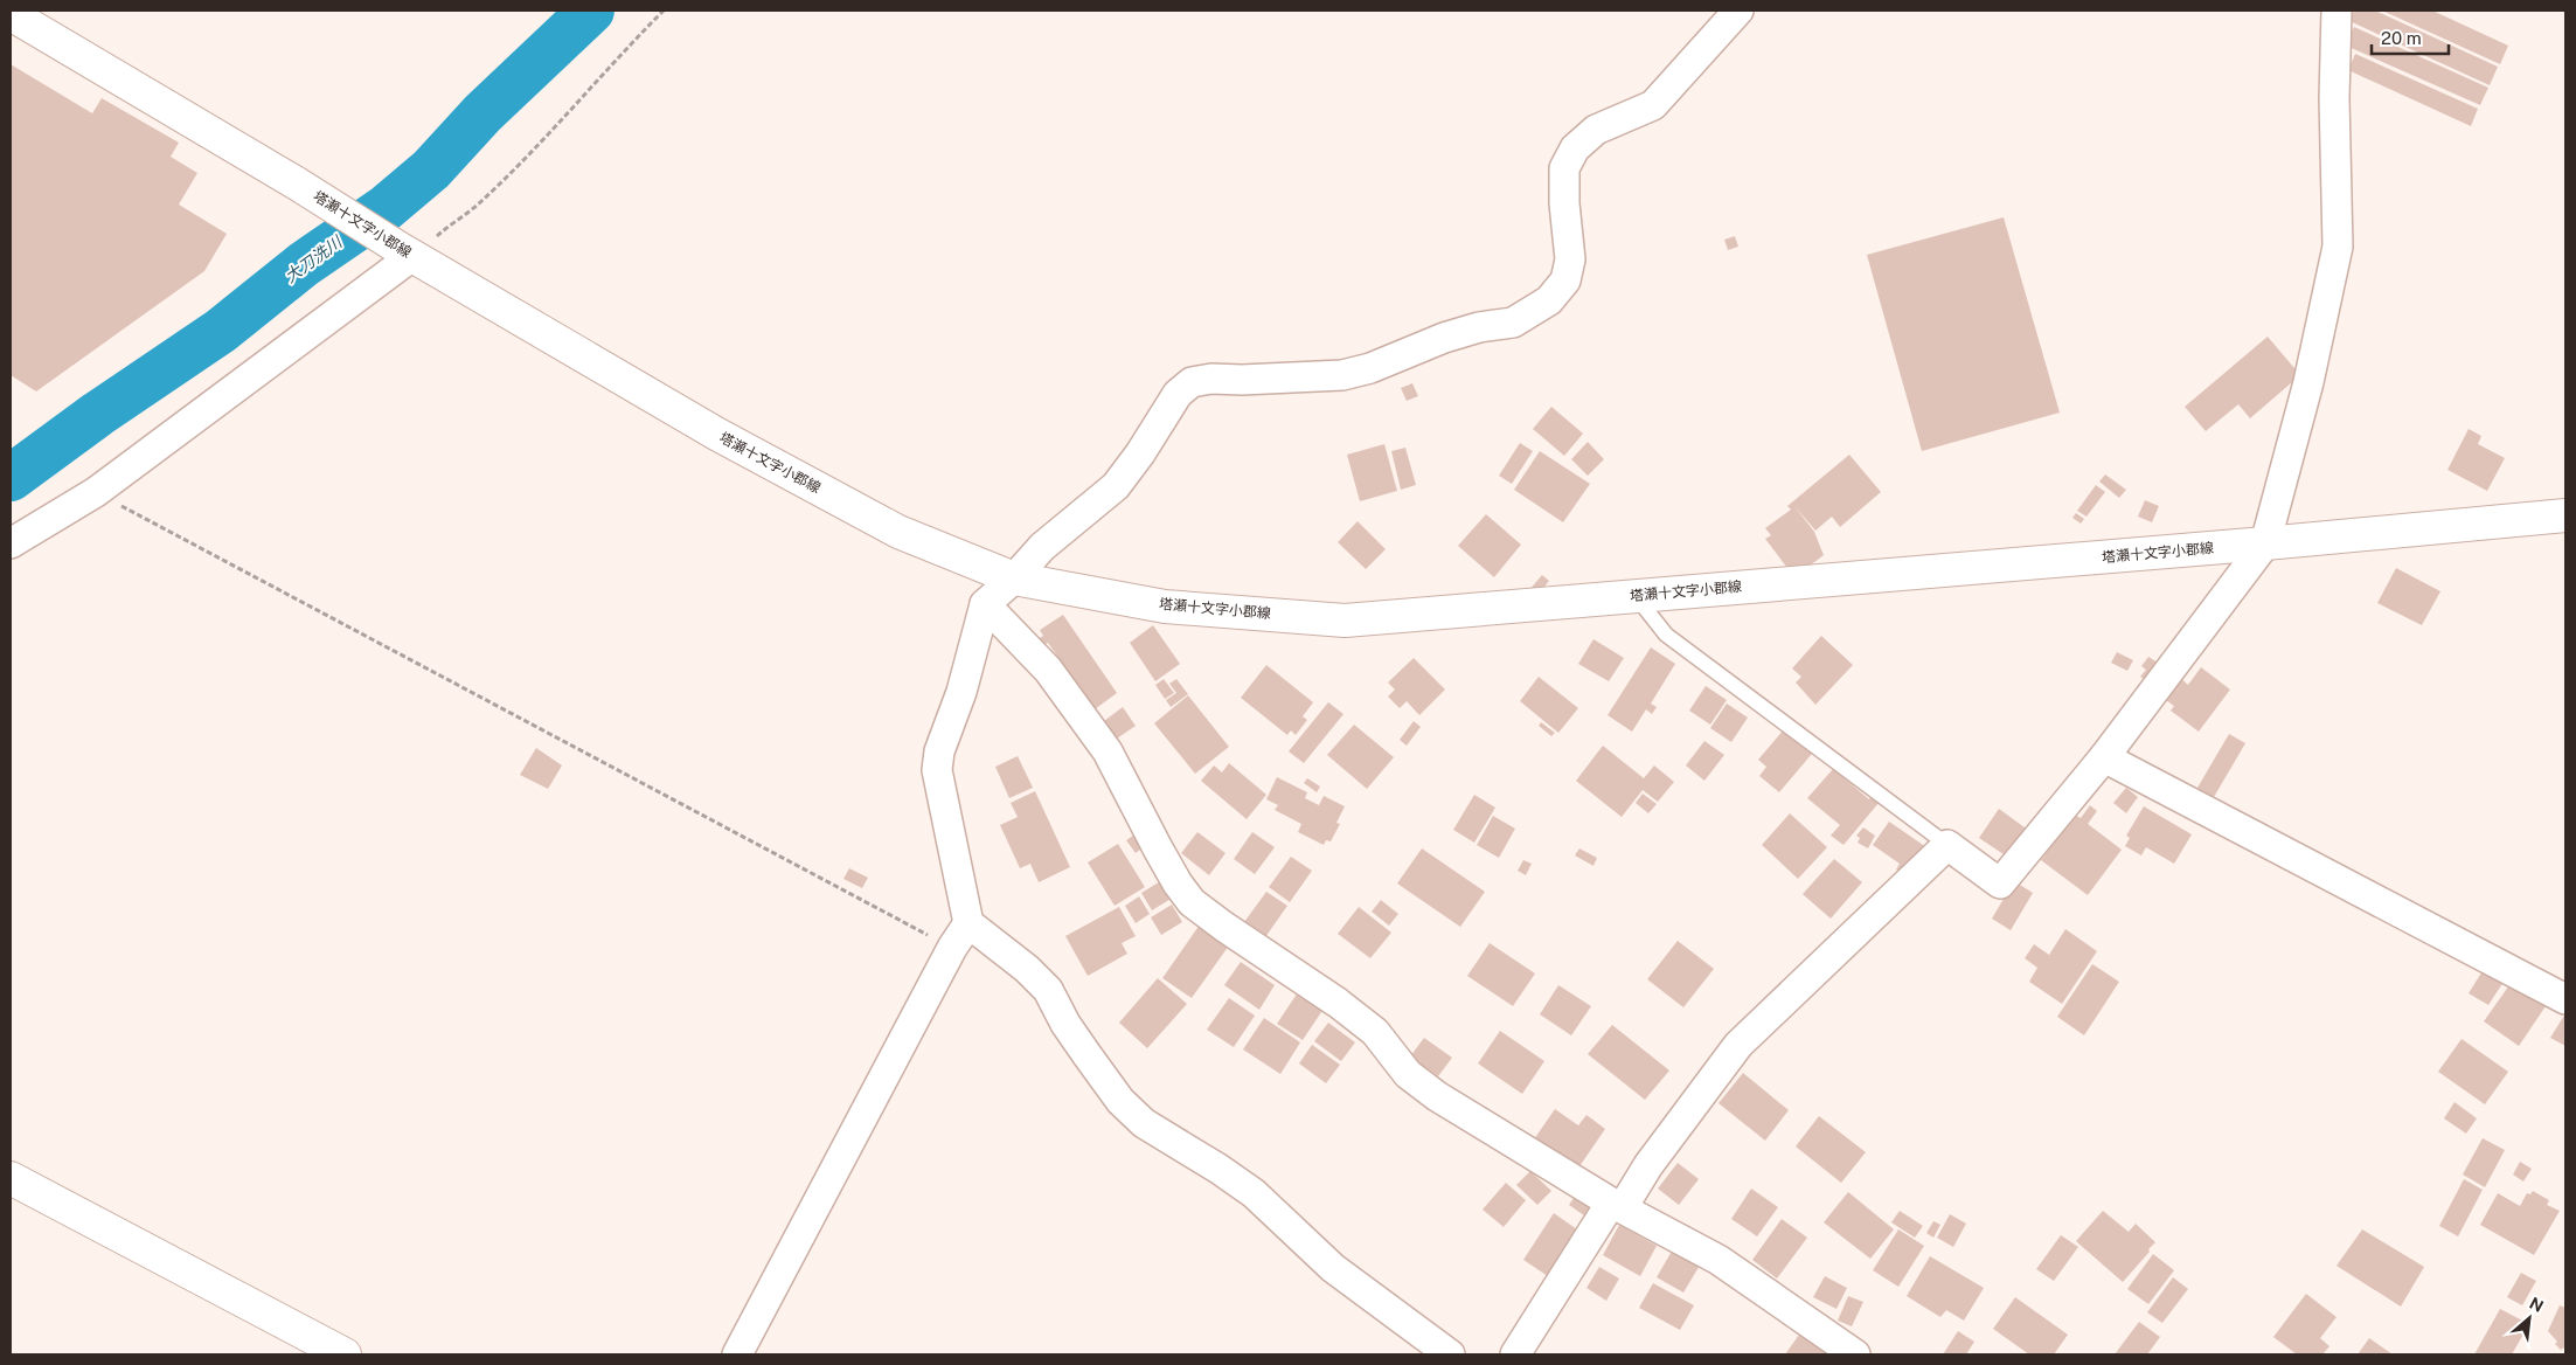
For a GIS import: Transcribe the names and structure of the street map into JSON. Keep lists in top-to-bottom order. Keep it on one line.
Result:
{"streets":{"main road":["塔瀬十文字小郡線"]},"water":["大刀洗川"],"scale_bar":"20 m","north":"top right"}
